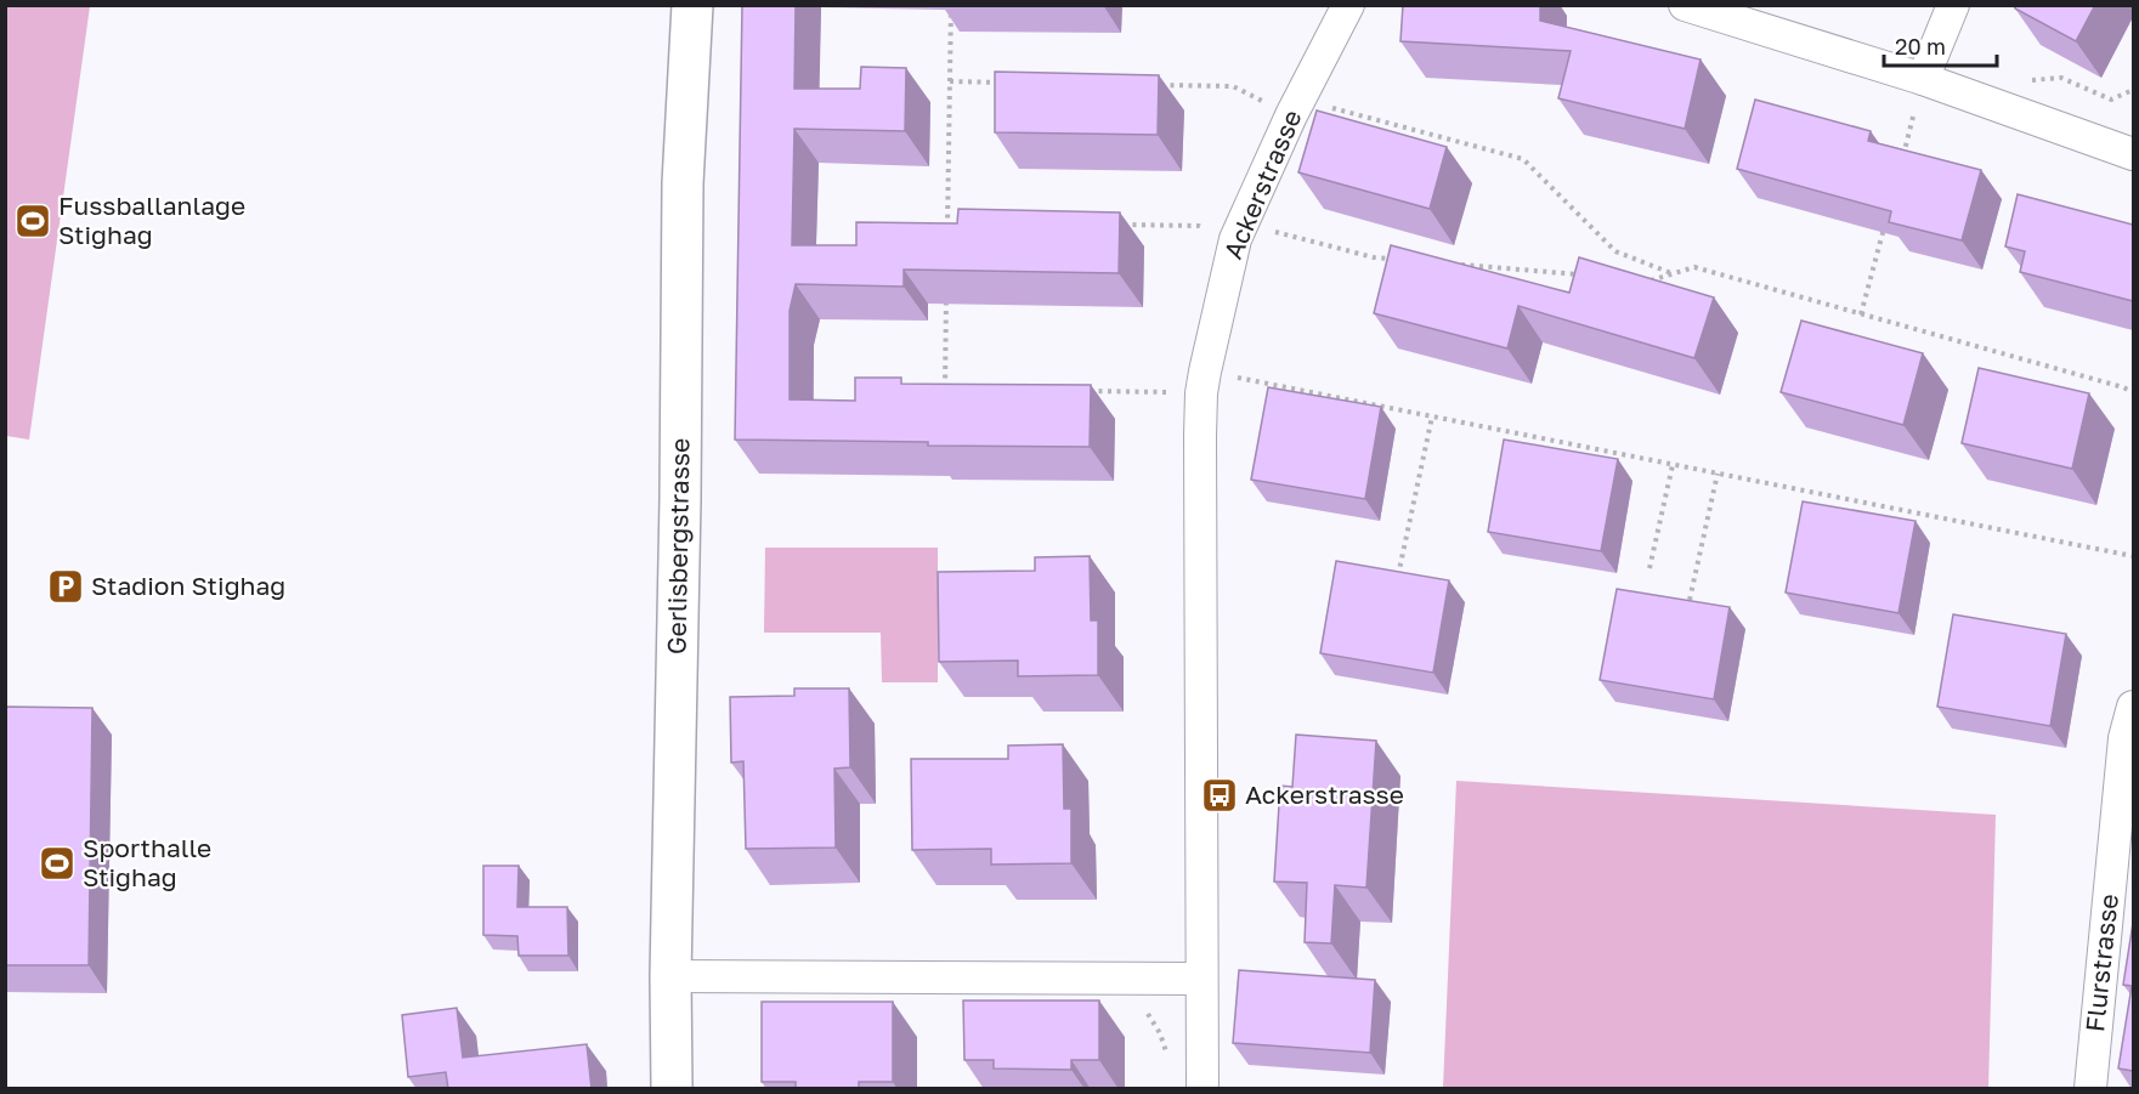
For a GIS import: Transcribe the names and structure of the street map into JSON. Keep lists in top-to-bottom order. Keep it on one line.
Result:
{"streets":{"street":["Ackerstrasse","Gerlisbergstrasse","Flurstrasse"]},"places":{"sports":["Fussballanlage Stighag","Sporthalle Stighag"],"parking":["Stadion Stighag"],"bus stop":["Ackerstrasse"]},"scale_bar":"20 m"}
